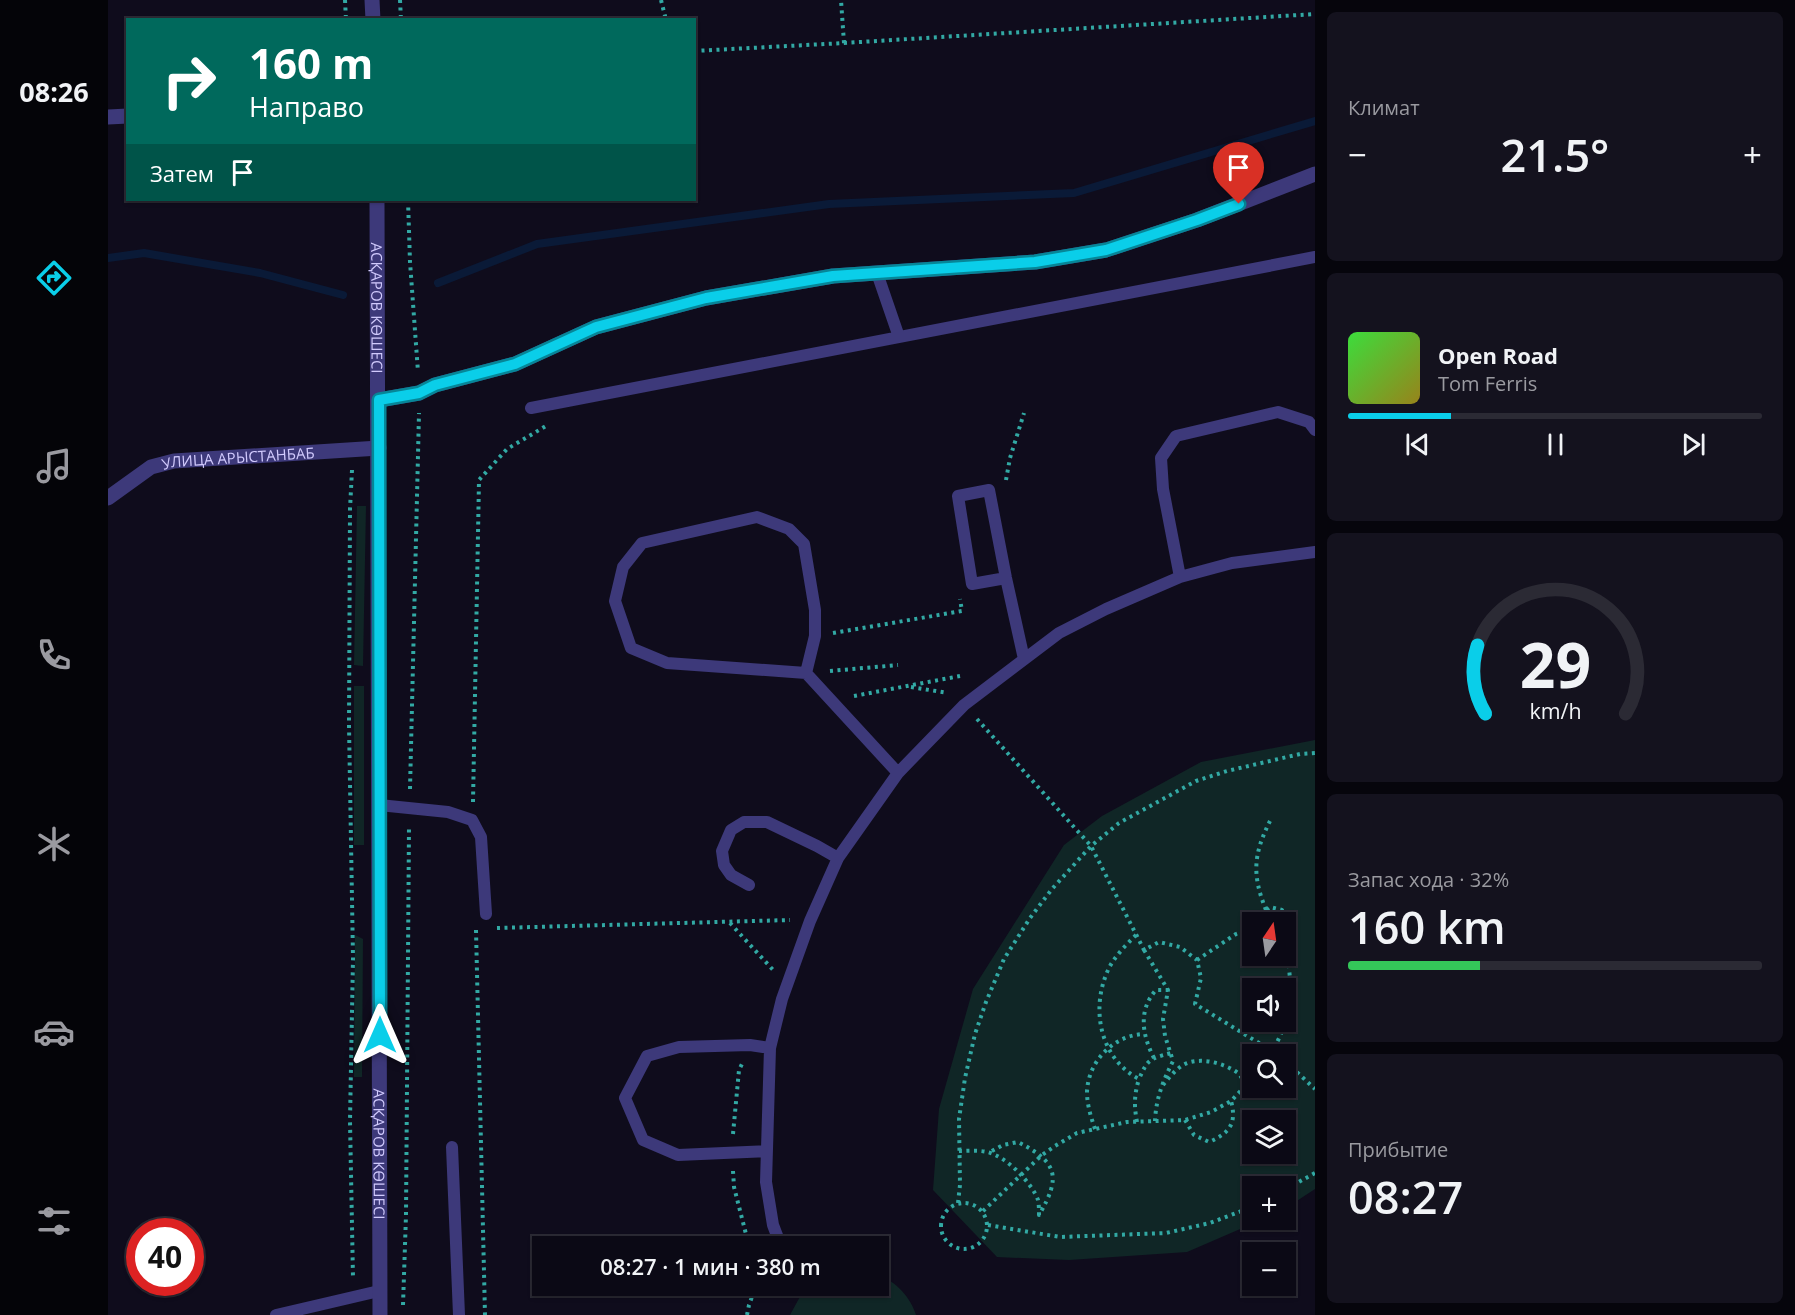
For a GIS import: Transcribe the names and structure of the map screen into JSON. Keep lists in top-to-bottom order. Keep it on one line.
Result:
{"streets":{"street":["АСҚАРОВ КӨШЕСІ","УЛИЦА АРЫСТАНБАБ"]},"crossings":[["АСҚАРОВ КӨШЕСІ","УЛИЦА АРЫСТАНБАБ"]],"north":"top","page":{"tabs":"08:26","tile":["Климат",["Запас хода · 32%","160 km"],["Прибытие","08:27"]],"turn":["160 m","Направо"],"heat":["−","21.5°","+"],"then":"Затем","song":["Open Road","Tom Ferris"],"map_buttons":["+","−"],"limit":"40","trip":"08:27 · 1 мин · 380 m","gauge":["29","km/h"]}}
